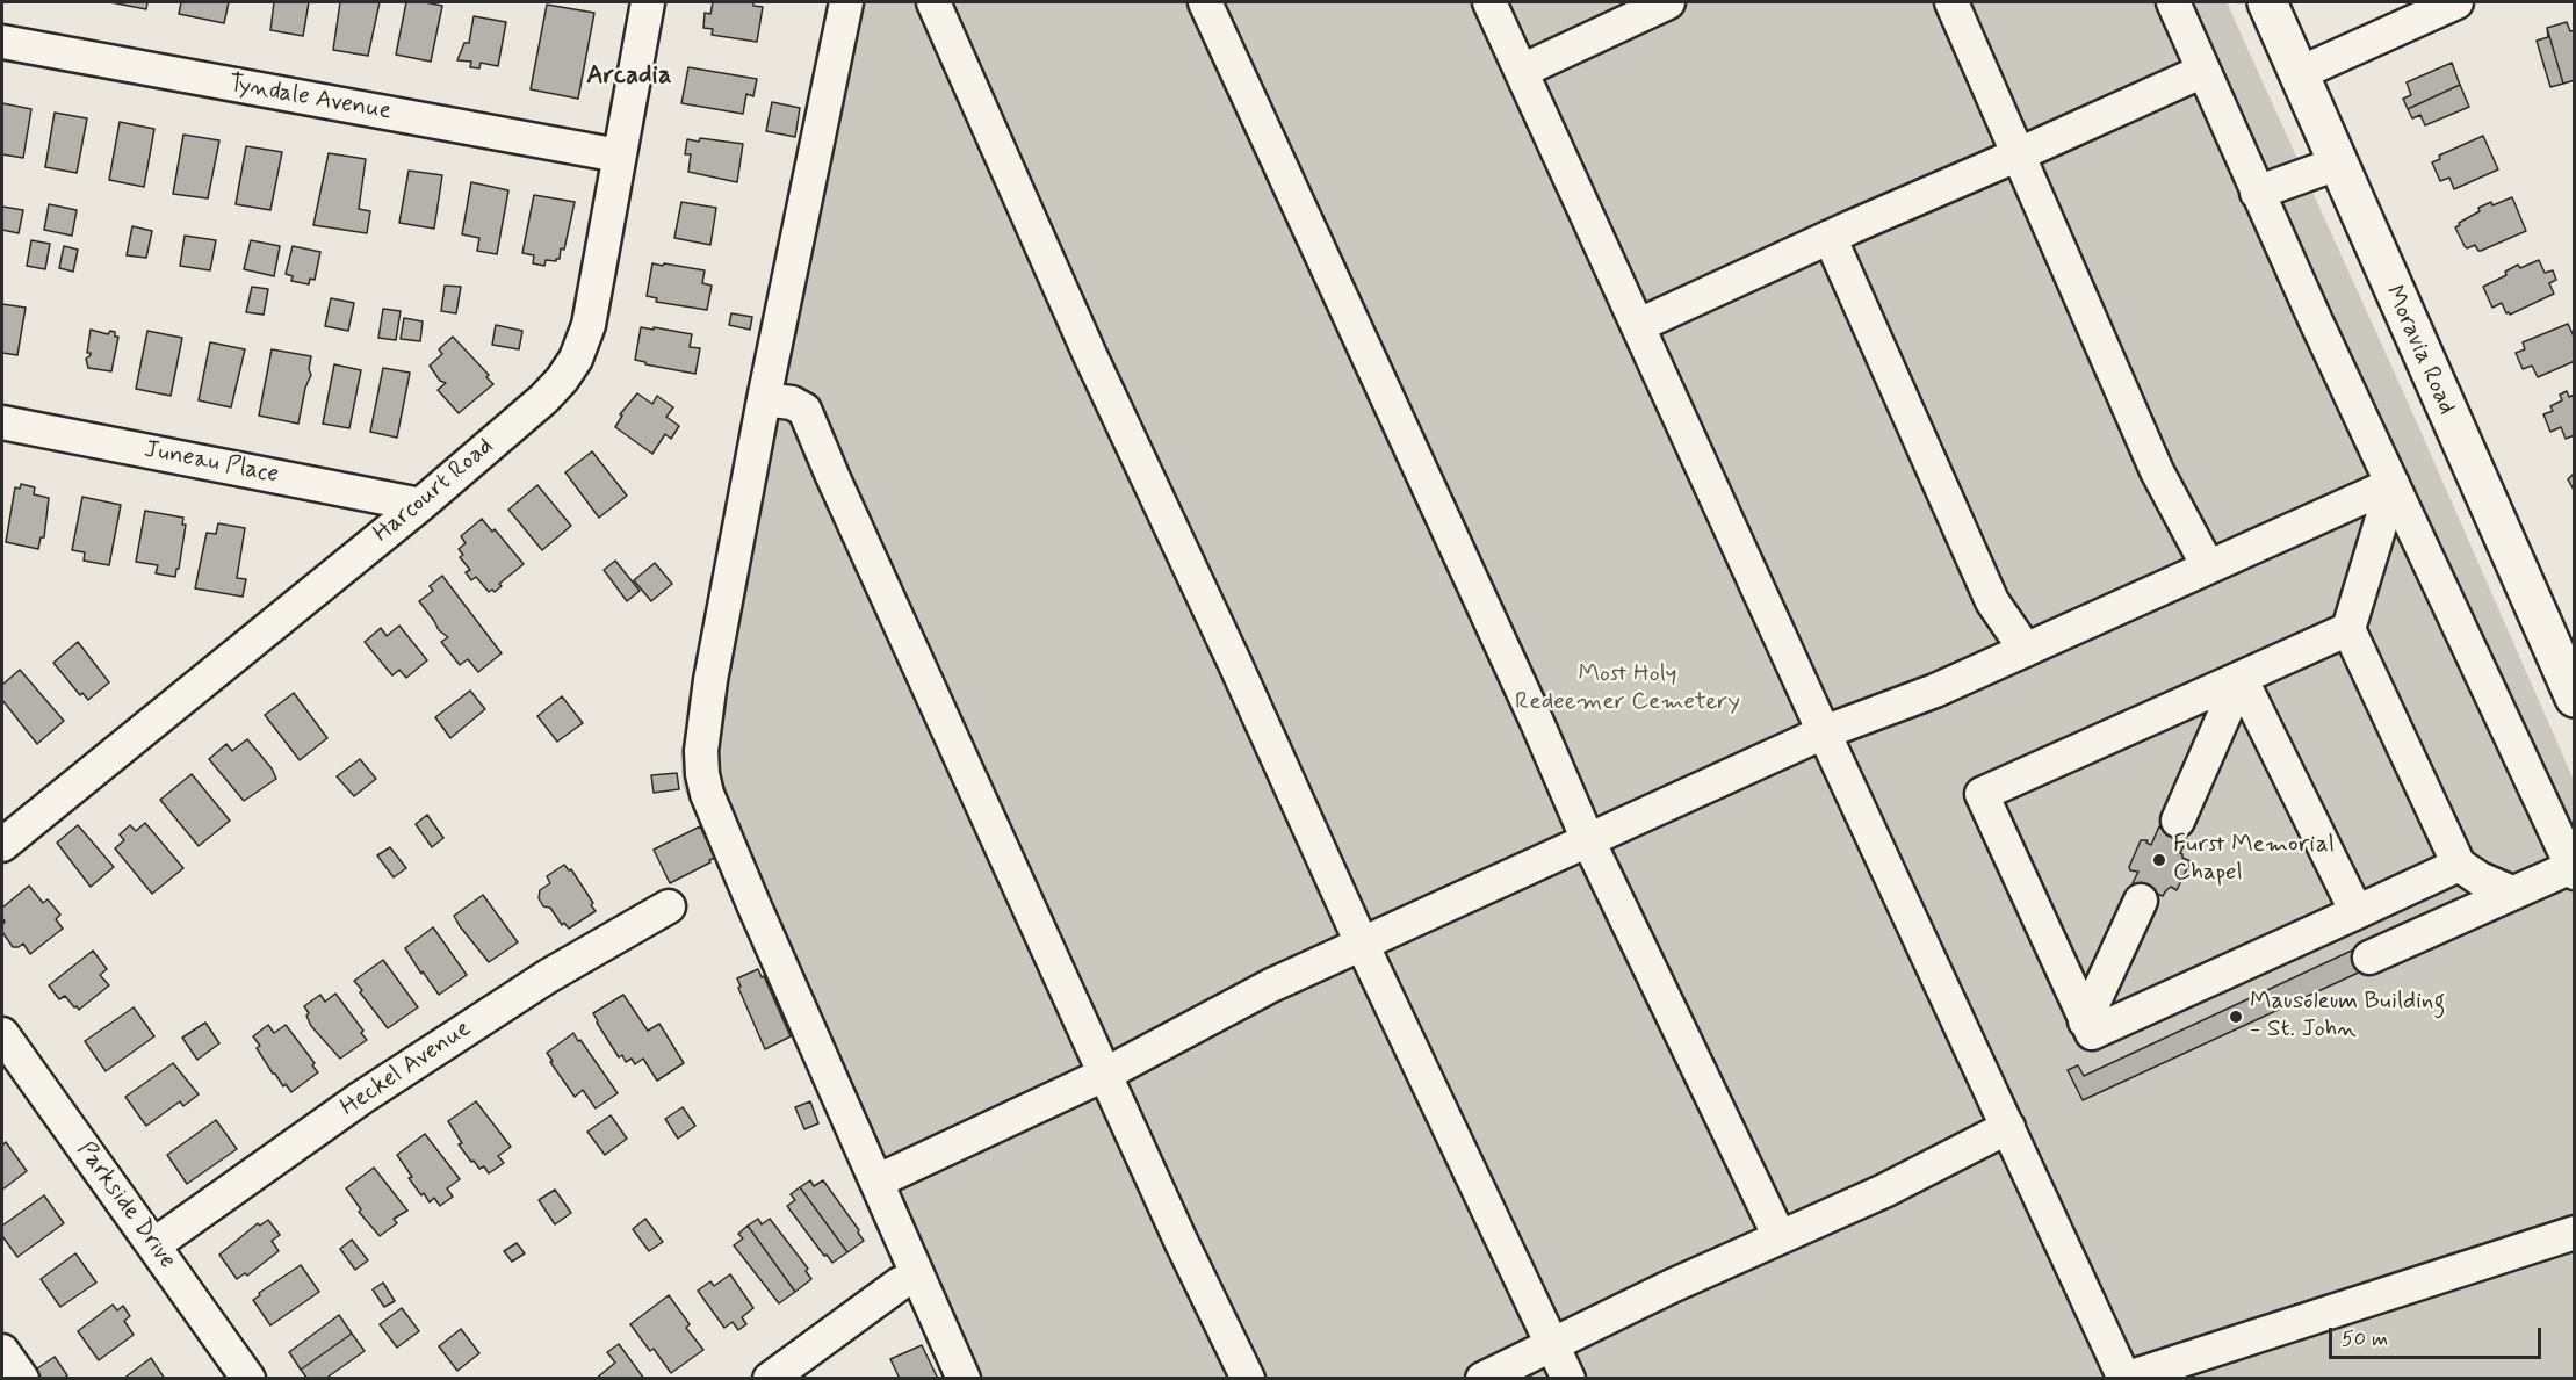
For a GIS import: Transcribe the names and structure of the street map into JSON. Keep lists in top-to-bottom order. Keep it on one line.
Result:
{"streets":{"main road":["Moravia Road"],"street":["Tyndale Avenue","Juneau Place","Harcourt Road","Heckel Avenue","Parkside Drive"]},"crossings":[["Tyndale Avenue","Harcourt Road"],["Juneau Place","Harcourt Road"],["Heckel Avenue","Parkside Drive"]],"districts":["Arcadia"],"parks":["Most Holy Redeemer Cemetery"],"places":["Furst Memorial Chapel","Mausoleum Building - St. John"],"scale_bar":"50 m"}
